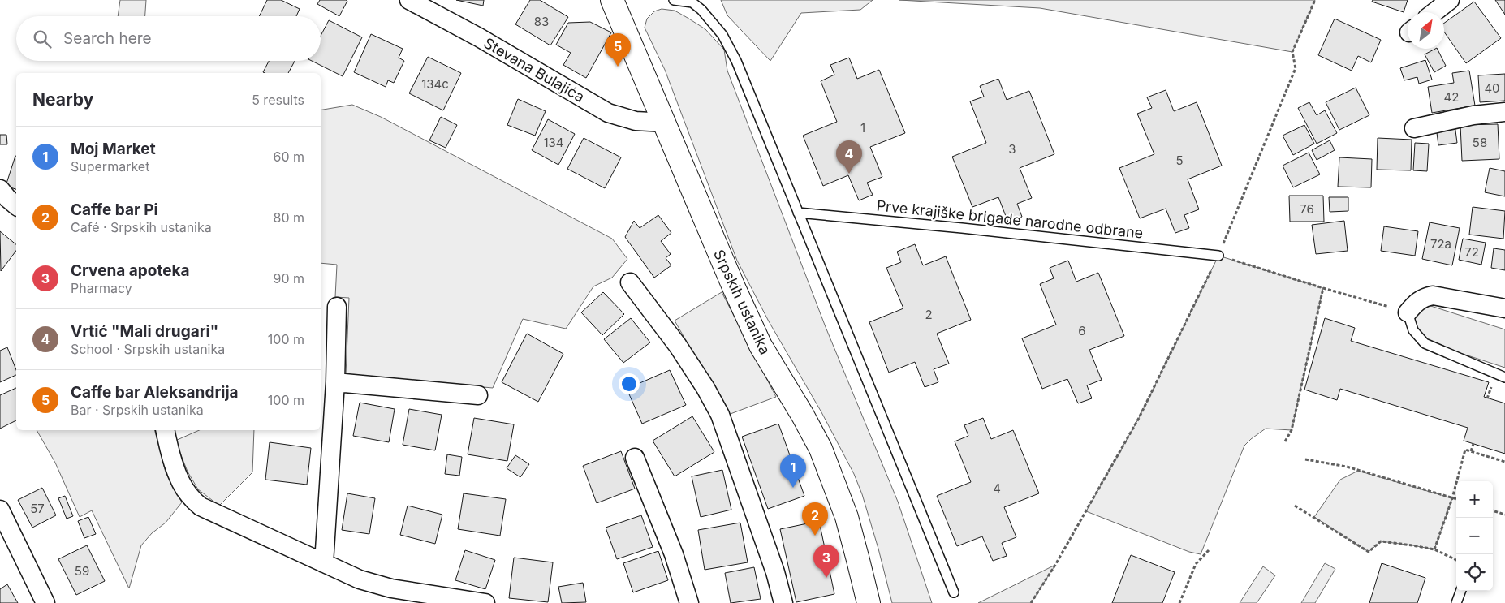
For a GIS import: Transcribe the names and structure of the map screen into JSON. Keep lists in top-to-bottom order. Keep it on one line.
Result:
{"streets":{"street":["Stevana Bulajića","Srpskih ustanika"],"lane":["Prve krajiške brigade narodne odbrane"]},"crossings":[["Stevana Bulajića","Srpskih ustanika"]],"house_numbers":["83","134c","40","42","1","134","58","3","5","76","72a","72","2","6","4","57","59"],"north":"top right","page":{"search":"Search here","pins":["5","4","1","2","3"],"heading":["Nearby","5 results"],"list":[{"mark":"1","name":"Moj Market","note":"Supermarket","value":"60 m"},{"mark":"2","name":"Caffe bar Pi","note":"Café · Srpskih ustanika","value":"80 m"},{"mark":"3","name":"Crvena apoteka","note":"Pharmacy","value":"90 m"},{"mark":"4","name":"Vrtić \"Mali drugari\"","note":"School · Srpskih ustanika","value":"100 m"},{"mark":"5","name":"Caffe bar Aleksandrija","note":"Bar · Srpskih ustanika","value":"100 m"}],"map_buttons":["+","−"]}}
